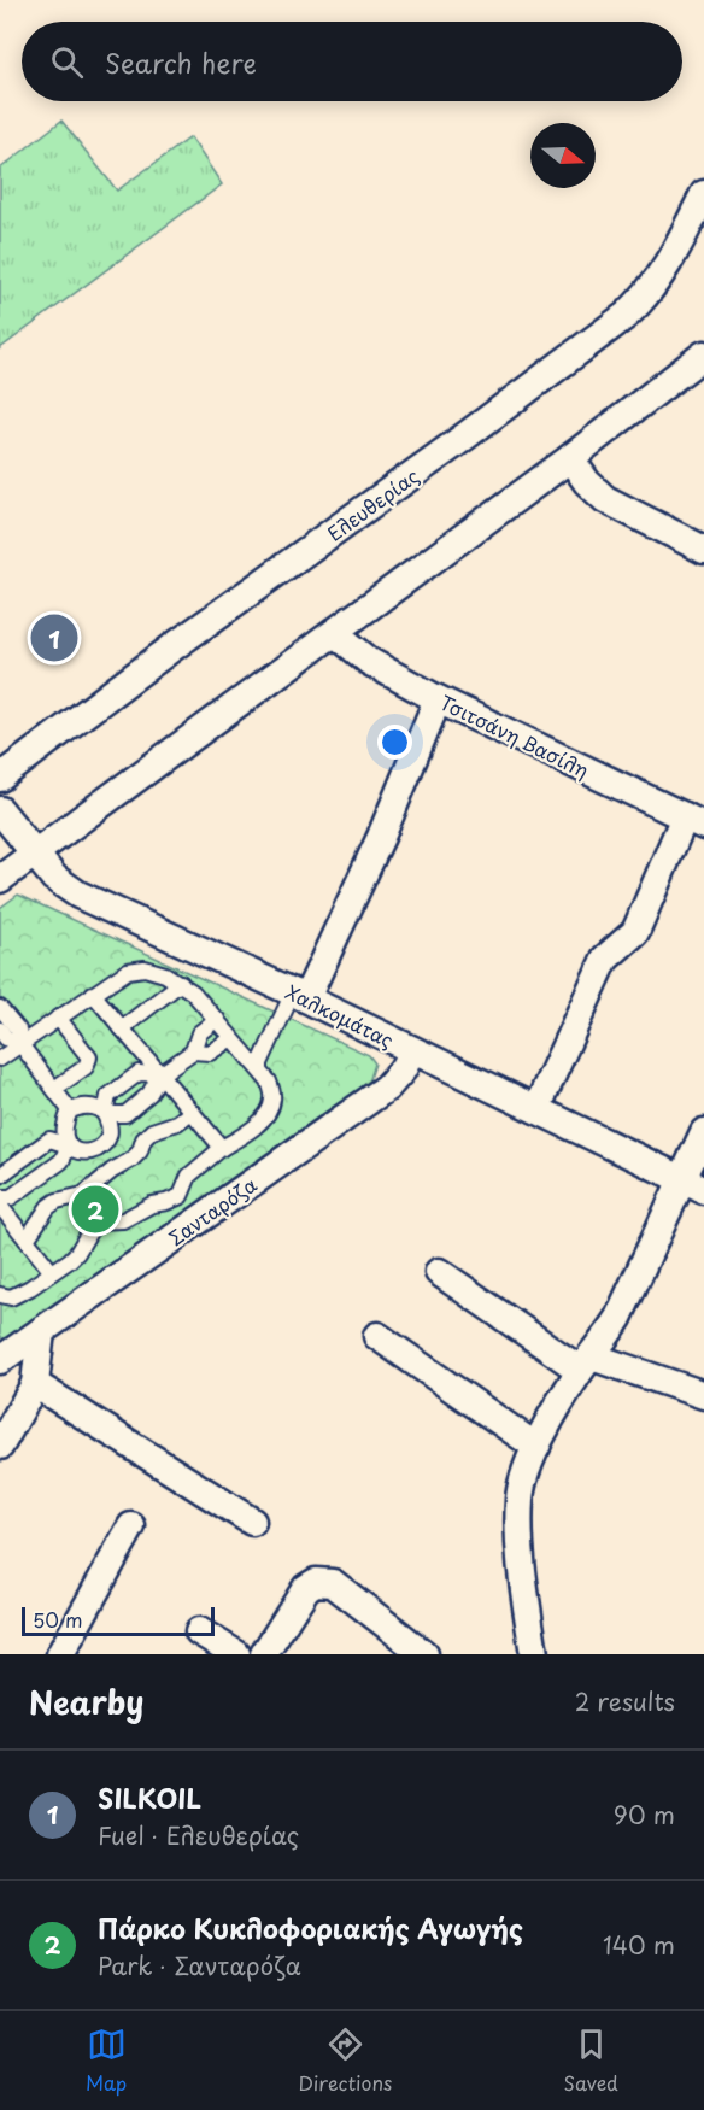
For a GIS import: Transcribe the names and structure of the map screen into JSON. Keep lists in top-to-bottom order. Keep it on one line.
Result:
{"streets":{"street":["Ελευθερίας","Τσιτσάνη Βασίλη","Χαλκομάτας","Σανταρόζα"]},"crossings":[["Χαλκομάτας","Σανταρόζα"]],"scale_bar":"50 m","north":"right","page":{"search":"Search here","pins":["1","2"],"scale":"50 m","heading":["Nearby","2 results"],"list":[{"mark":"1","name":"SILKOIL","note":"Fuel · Ελευθερίας","value":"90 m"},{"mark":"2","name":"Πάρκο Κυκλοφοριακής Αγωγής","note":"Park · Σανταρόζα","value":"140 m"}],"nav":["Map","Directions","Saved"]}}
